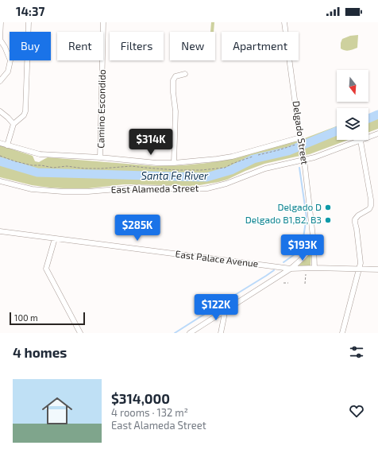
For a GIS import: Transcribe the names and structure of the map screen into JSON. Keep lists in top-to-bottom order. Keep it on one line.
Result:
{"streets":{"street":["Camino Escondido","Delgado Street","East Alameda Street","East Palace Avenue"]},"crossings":[["Delgado Street","East Alameda Street"],["Delgado Street","East Palace Avenue"]],"water":["Santa Fe River"],"places":["Delgado D","Delgado B1,B2, B3"],"scale_bar":"100 m","north":"bottom","page":{"status":"14:37","chip":["Buy","Rent","Filters","New","Apartment"],"price":["$314K","$285K","$193K","$122K"],"scale":"100 m","heading":"4 homes","list":[{"name":"$314,000","note":"4 rooms · 132 m² · East Alameda Street"}]}}
